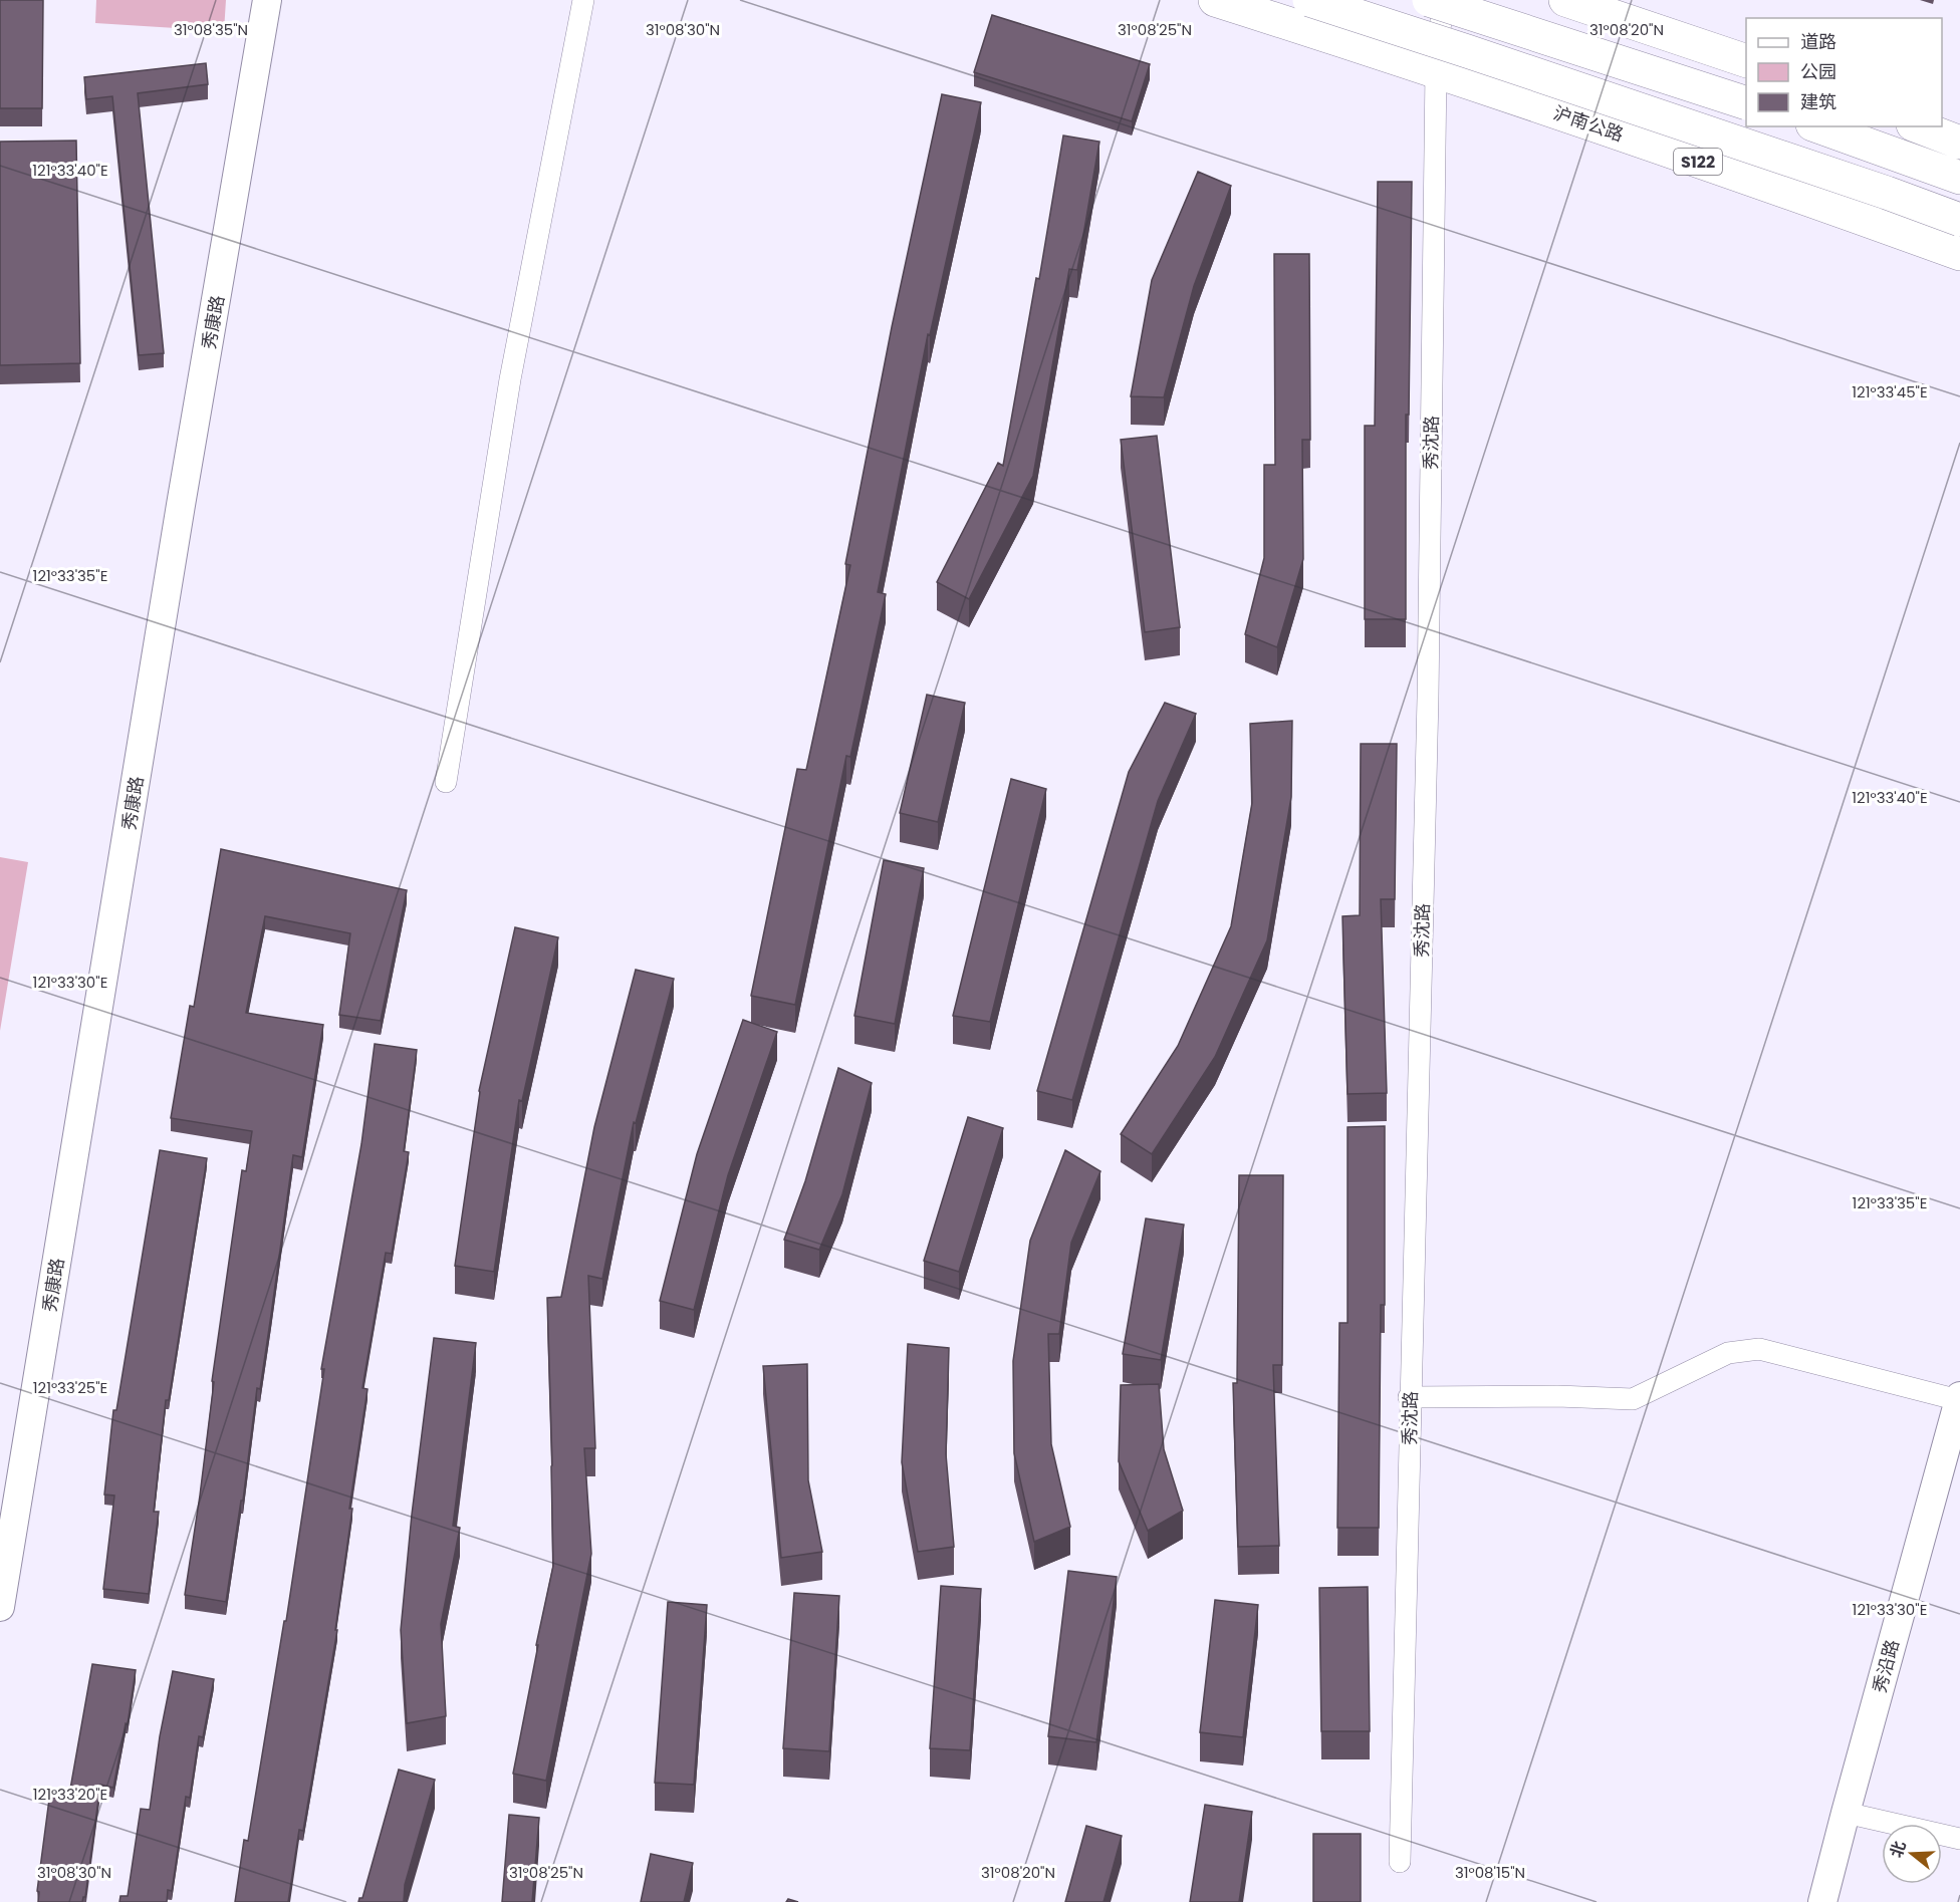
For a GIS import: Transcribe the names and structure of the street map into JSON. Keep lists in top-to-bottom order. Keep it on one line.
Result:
{"streets":{"main road":["沪南公路","S122"],"street":["秀康路","秀沈路","秀沿路"]},"crossings":[["沪南公路","秀沈路"]],"legend":["道路","公园","建筑"],"north":"left","coordinates":["31°08'35\"N","31°08'30\"N","31°08'25\"N","31°08'20\"N","121°33'40\"E","121°33'45\"E","121°33'35\"E","121°33'30\"E","121°33'25\"E","121°33'20\"E","31°08'15\"N"]}
